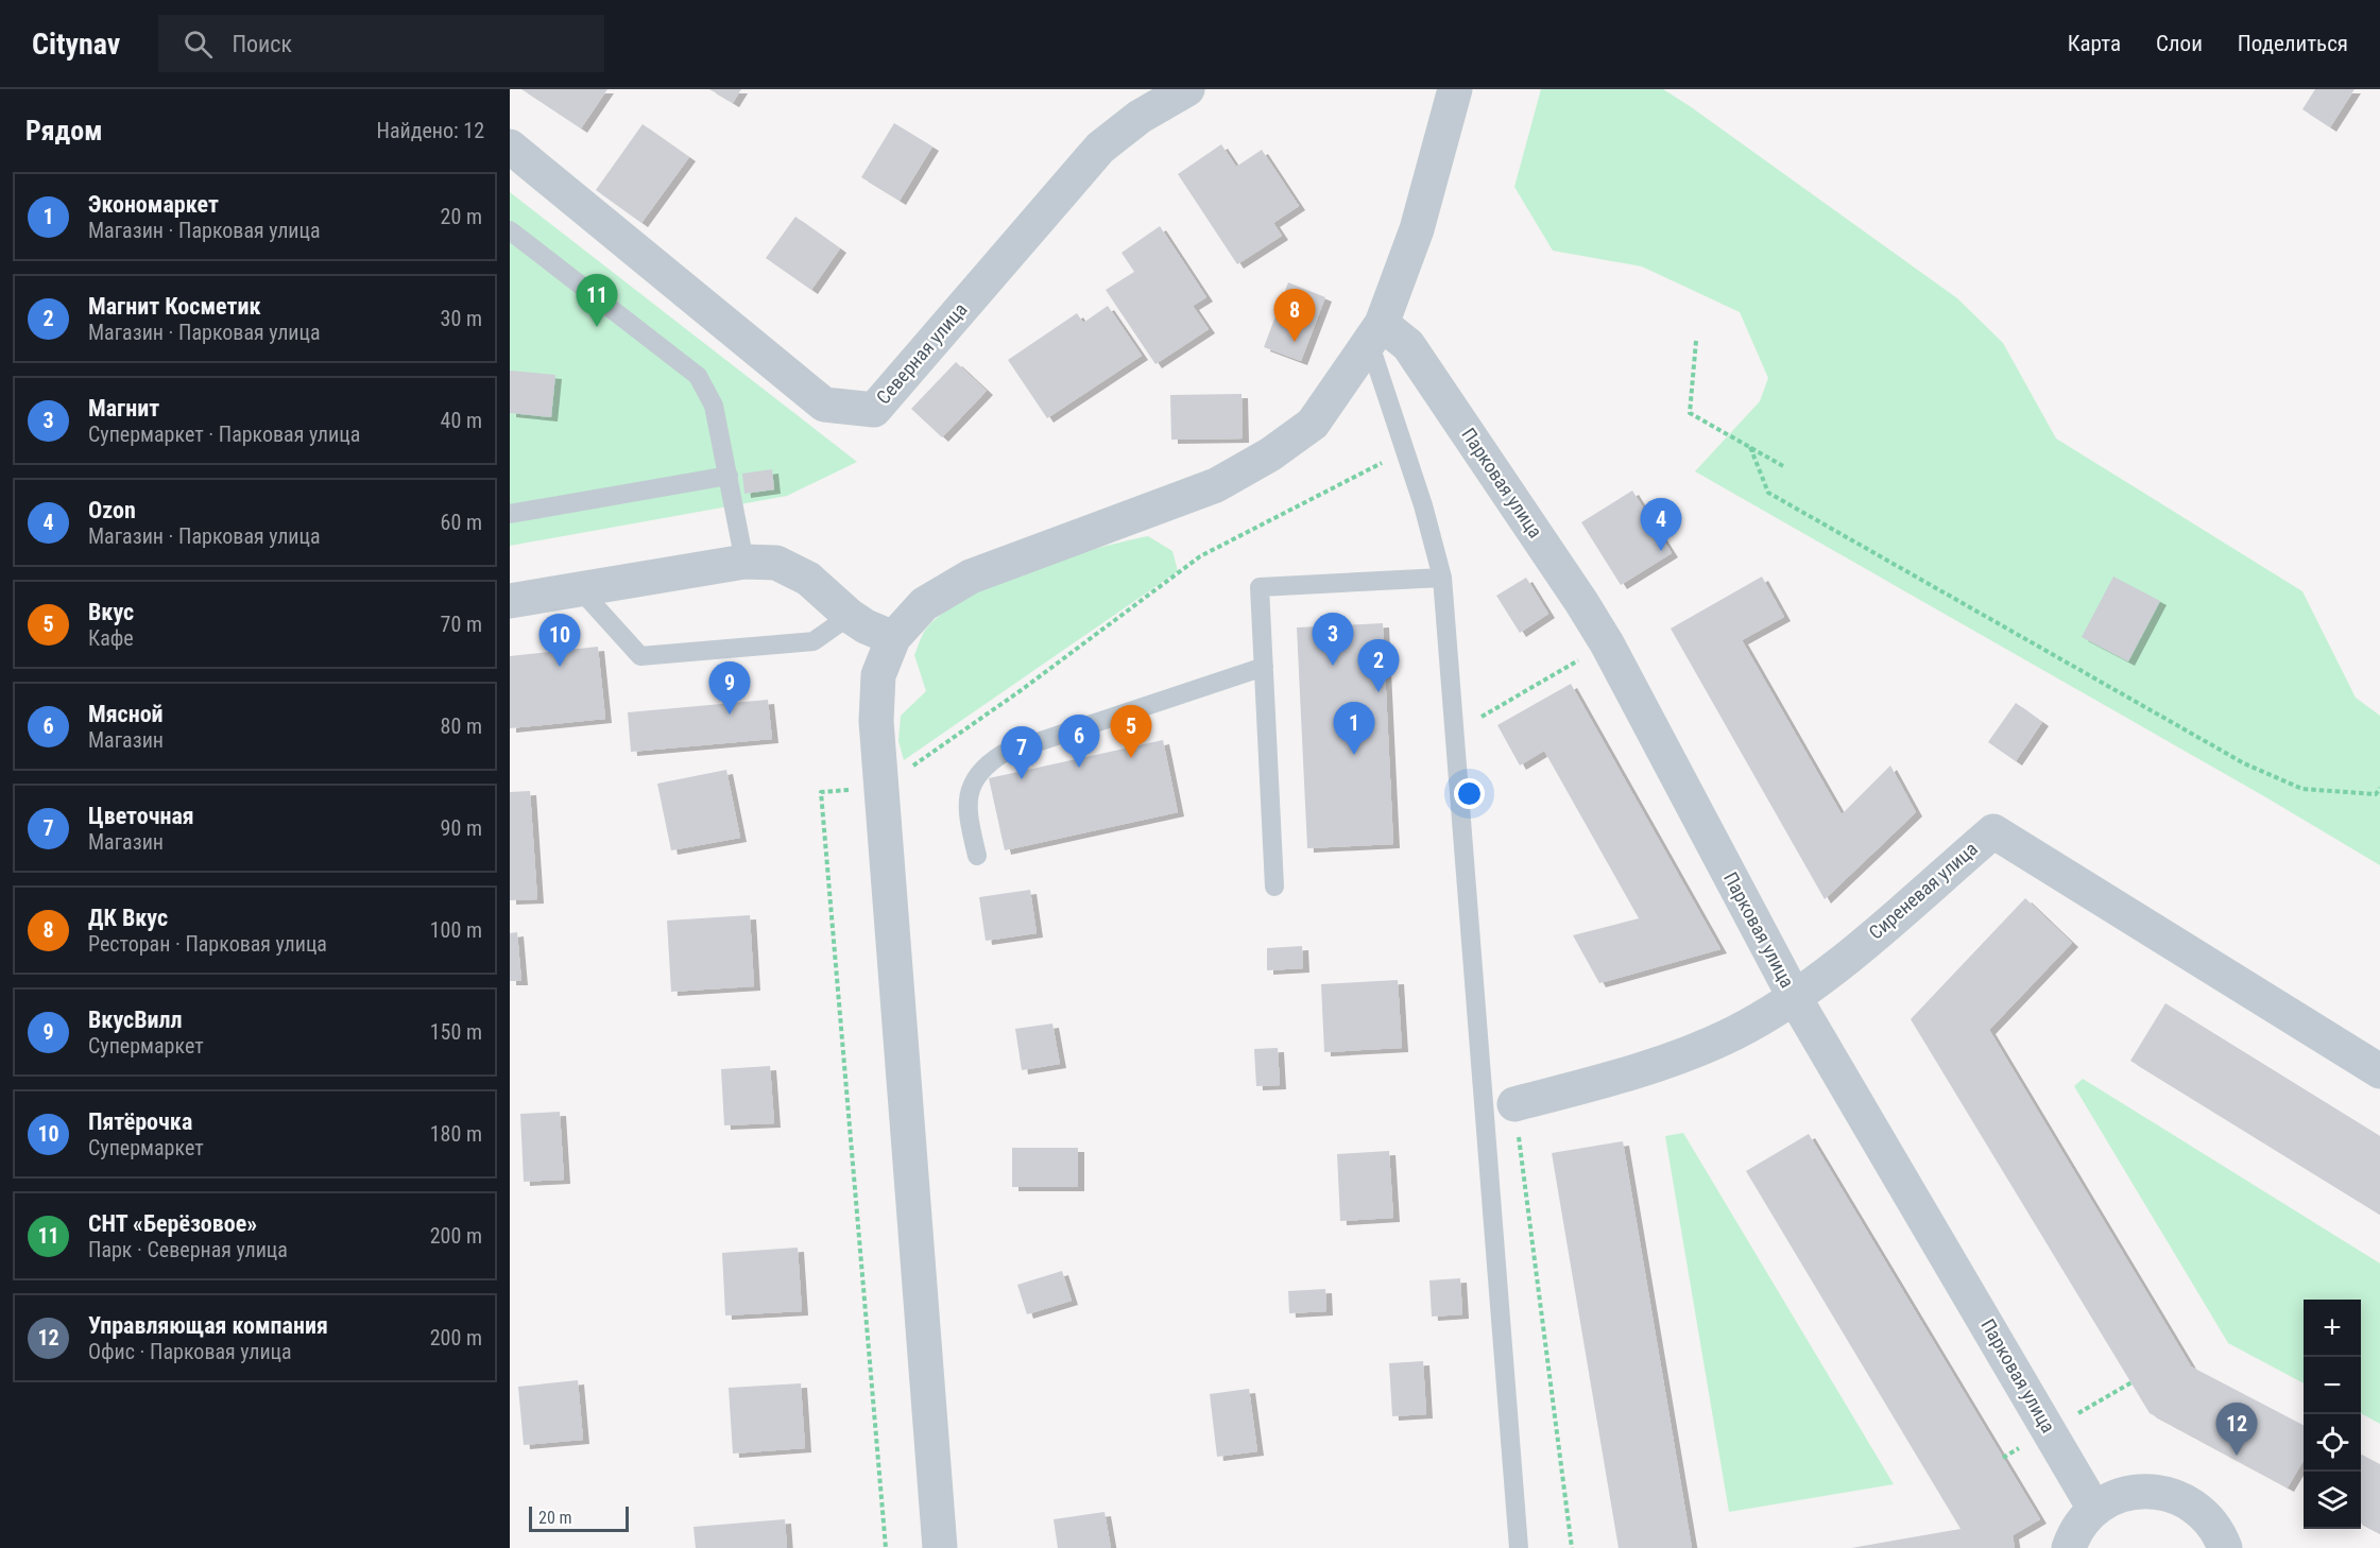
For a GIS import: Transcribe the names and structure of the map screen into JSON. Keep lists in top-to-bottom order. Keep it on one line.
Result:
{"streets":{"street":["Северная улица","Парковая улица","Сиреневая улица"]},"crossings":[["Парковая улица","Сиреневая улица"]],"scale_bar":"20 m","page":{"header":"Citynav","search":"Поиск","nav":["Карта","Слои","Поделиться"],"heading":["Рядом","Найдено: 12"],"list":[{"mark":"1","name":"Экономаркет","note":"Магазин · Парковая улица","value":"20 m"},{"mark":"2","name":"Магнит Косметик","note":"Магазин · Парковая улица","value":"30 m"},{"mark":"3","name":"Магнит","note":"Супермаркет · Парковая улица","value":"40 m"},{"mark":"4","name":"Ozon","note":"Магазин · Парковая улица","value":"60 m"},{"mark":"5","name":"Вкус","note":"Кафе","value":"70 m"},{"mark":"6","name":"Мясной","note":"Магазин","value":"80 m"},{"mark":"7","name":"Цветочная","note":"Магазин","value":"90 m"},{"mark":"8","name":"ДК Вкус","note":"Ресторан · Парковая улица","value":"100 m"},{"mark":"9","name":"ВкусВилл","note":"Супермаркет","value":"150 m"},{"mark":"10","name":"Пятёрочка","note":"Супермаркет","value":"180 m"},{"mark":"11","name":"СНТ «Берёзовое»","note":"Парк · Северная улица","value":"200 m"},{"mark":"12","name":"Управляющая компания","note":"Офис · Парковая улица","value":"200 m"}],"pins":["11","8","4","3","10","2","9","1","5","6","7","12"],"map_buttons":["+","−"],"scale":"20 m"}}
